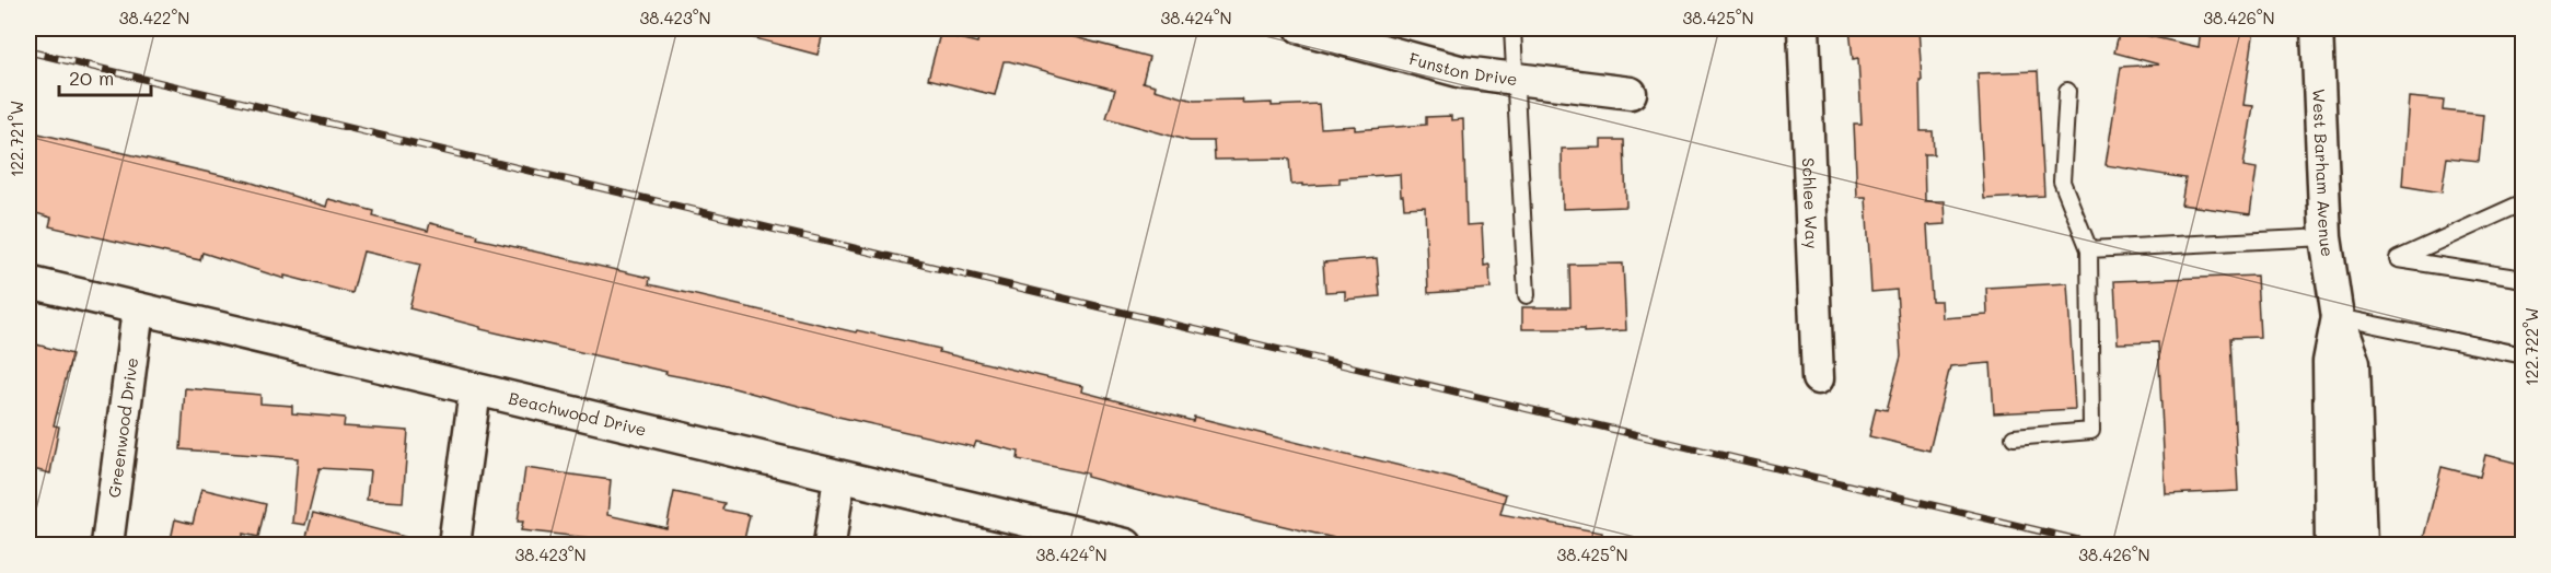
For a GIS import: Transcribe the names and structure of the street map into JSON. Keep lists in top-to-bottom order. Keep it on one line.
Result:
{"streets":{"street":["Funston Drive","West Barham Avenue","Schlee Way","Beachwood Drive","Greenwood Drive"]},"crossings":[["Beachwood Drive","Greenwood Drive"]],"scale_bar":"20 m","coordinates":["38.422°N","38.423°N","38.424°N","38.425°N","38.426°N","122.721°W","122.722°W"]}
